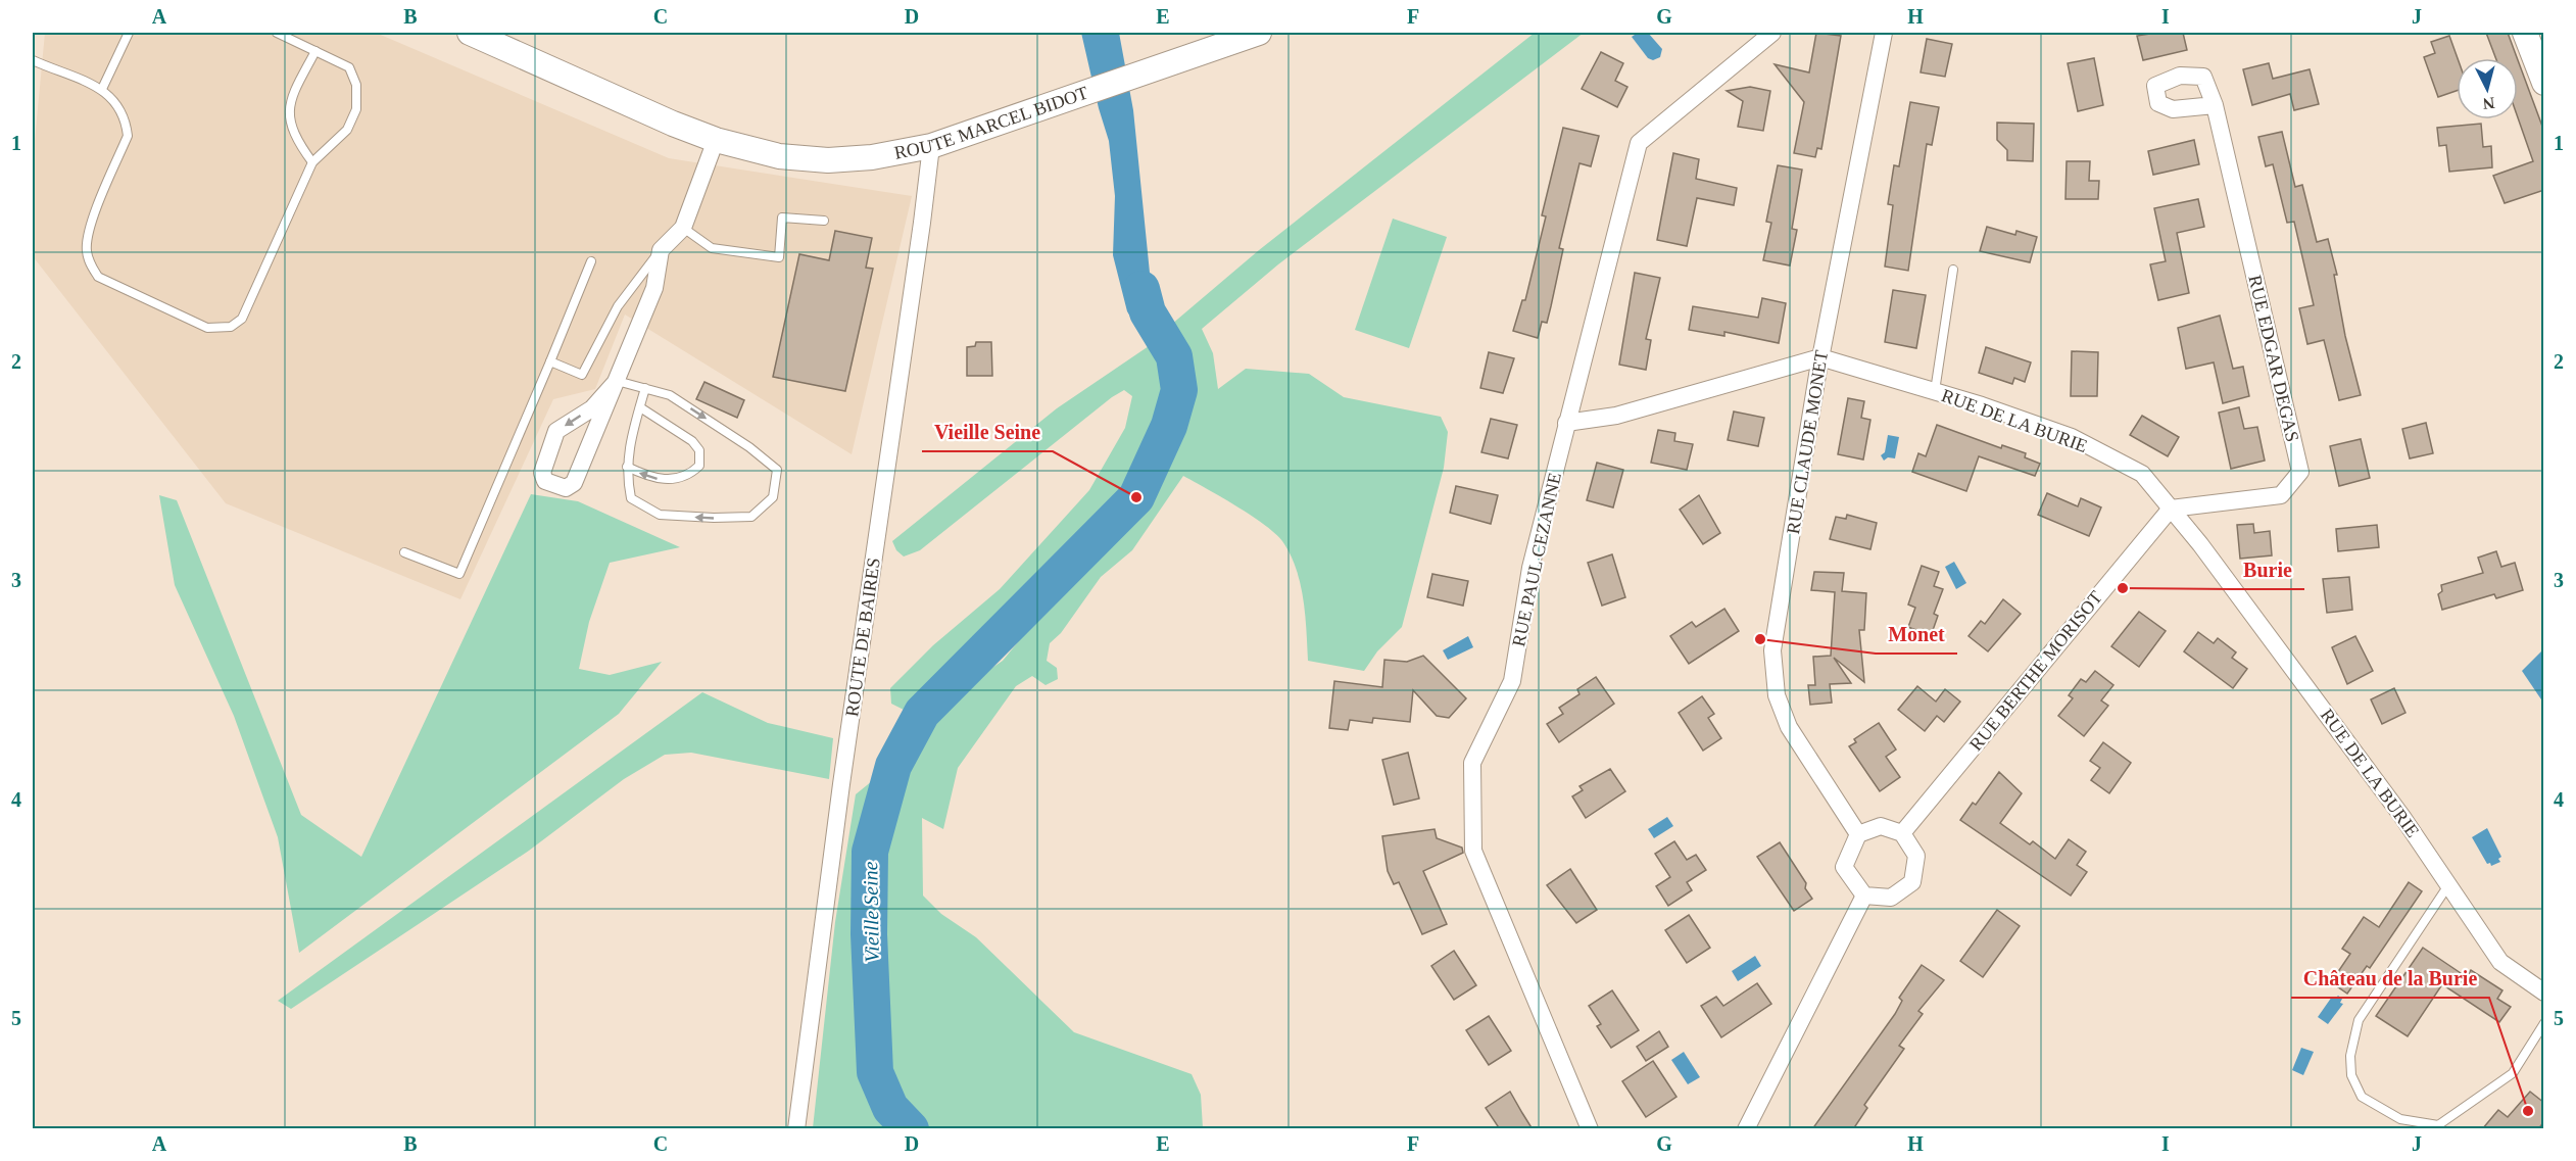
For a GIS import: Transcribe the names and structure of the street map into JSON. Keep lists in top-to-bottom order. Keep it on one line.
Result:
{"streets":{"street":["ROUTE MARCEL BIDOT","RUE EDGAR DEGAS","RUE DE LA BURIE","RUE CLAUDE MONET","RUE PAUL CEZANNE","ROUTE DE BAIRES","RUE BERTHE MORISOT"]},"crossings":[["ROUTE MARCEL BIDOT","ROUTE DE BAIRES"],["RUE EDGAR DEGAS","RUE DE LA BURIE"],["RUE EDGAR DEGAS","RUE BERTHE MORISOT"],["RUE DE LA BURIE","RUE CLAUDE MONET"],["RUE DE LA BURIE","RUE BERTHE MORISOT"],["RUE CLAUDE MONET","RUE BERTHE MORISOT"]],"water":["Vieille Seine"],"places":["Vieille Seine","Burie","Monet","Château de la Burie"],"north":"bottom","grid":{"columns":["A","B","C","D","E","F","G","H","I","J"],"rows":["1","2","3","4","5"]}}
